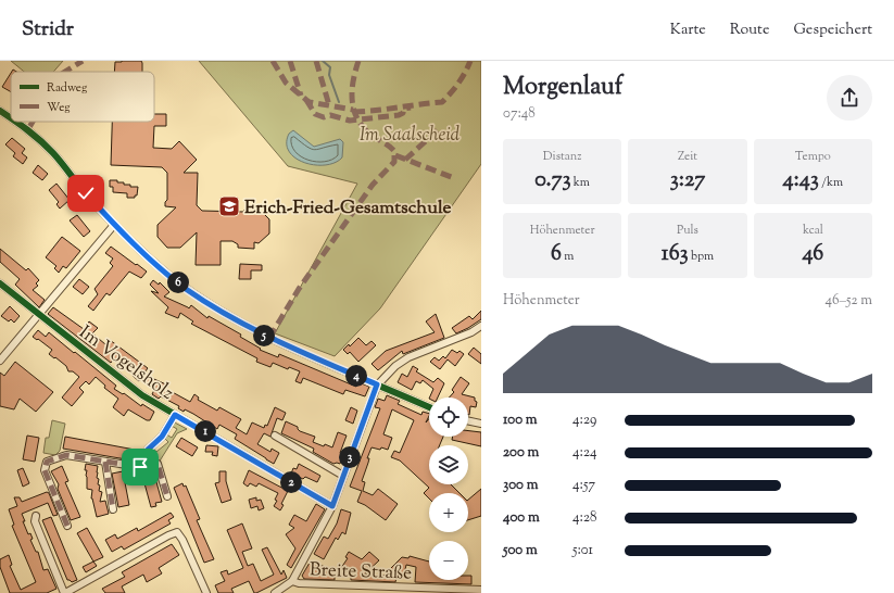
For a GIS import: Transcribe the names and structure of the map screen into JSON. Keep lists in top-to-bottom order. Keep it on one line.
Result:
{"streets":{"street":["Im Vogelsholz","Breite Straße"]},"parks":["Im Saalscheid"],"places":{"school or university":["Erich-Fried-Gesamtschule"]},"legend":["Radweg","Weg"],"page":{"header":"Stridr","nav":["Karte","Route","Gespeichert"],"heading":["Morgenlauf","07:48"],"stats":[["Distanz","0.73 km"],["Zeit","3:27"],["Tempo","4:43 /km"],["Höhenmeter","6 m"],["Puls","163 bpm"],["kcal","46"]],"pins":["6","5","4","1","3","2"],"chart":["Höhenmeter","46–52 m"],"map_buttons":["+","−"],"list":[{"name":"100 m","note":"4:29"},{"name":"200 m","note":"4:24"},{"name":"300 m","note":"4:57"},{"name":"400 m","note":"4:28"},{"name":"500 m","note":"5:01"}]}}
